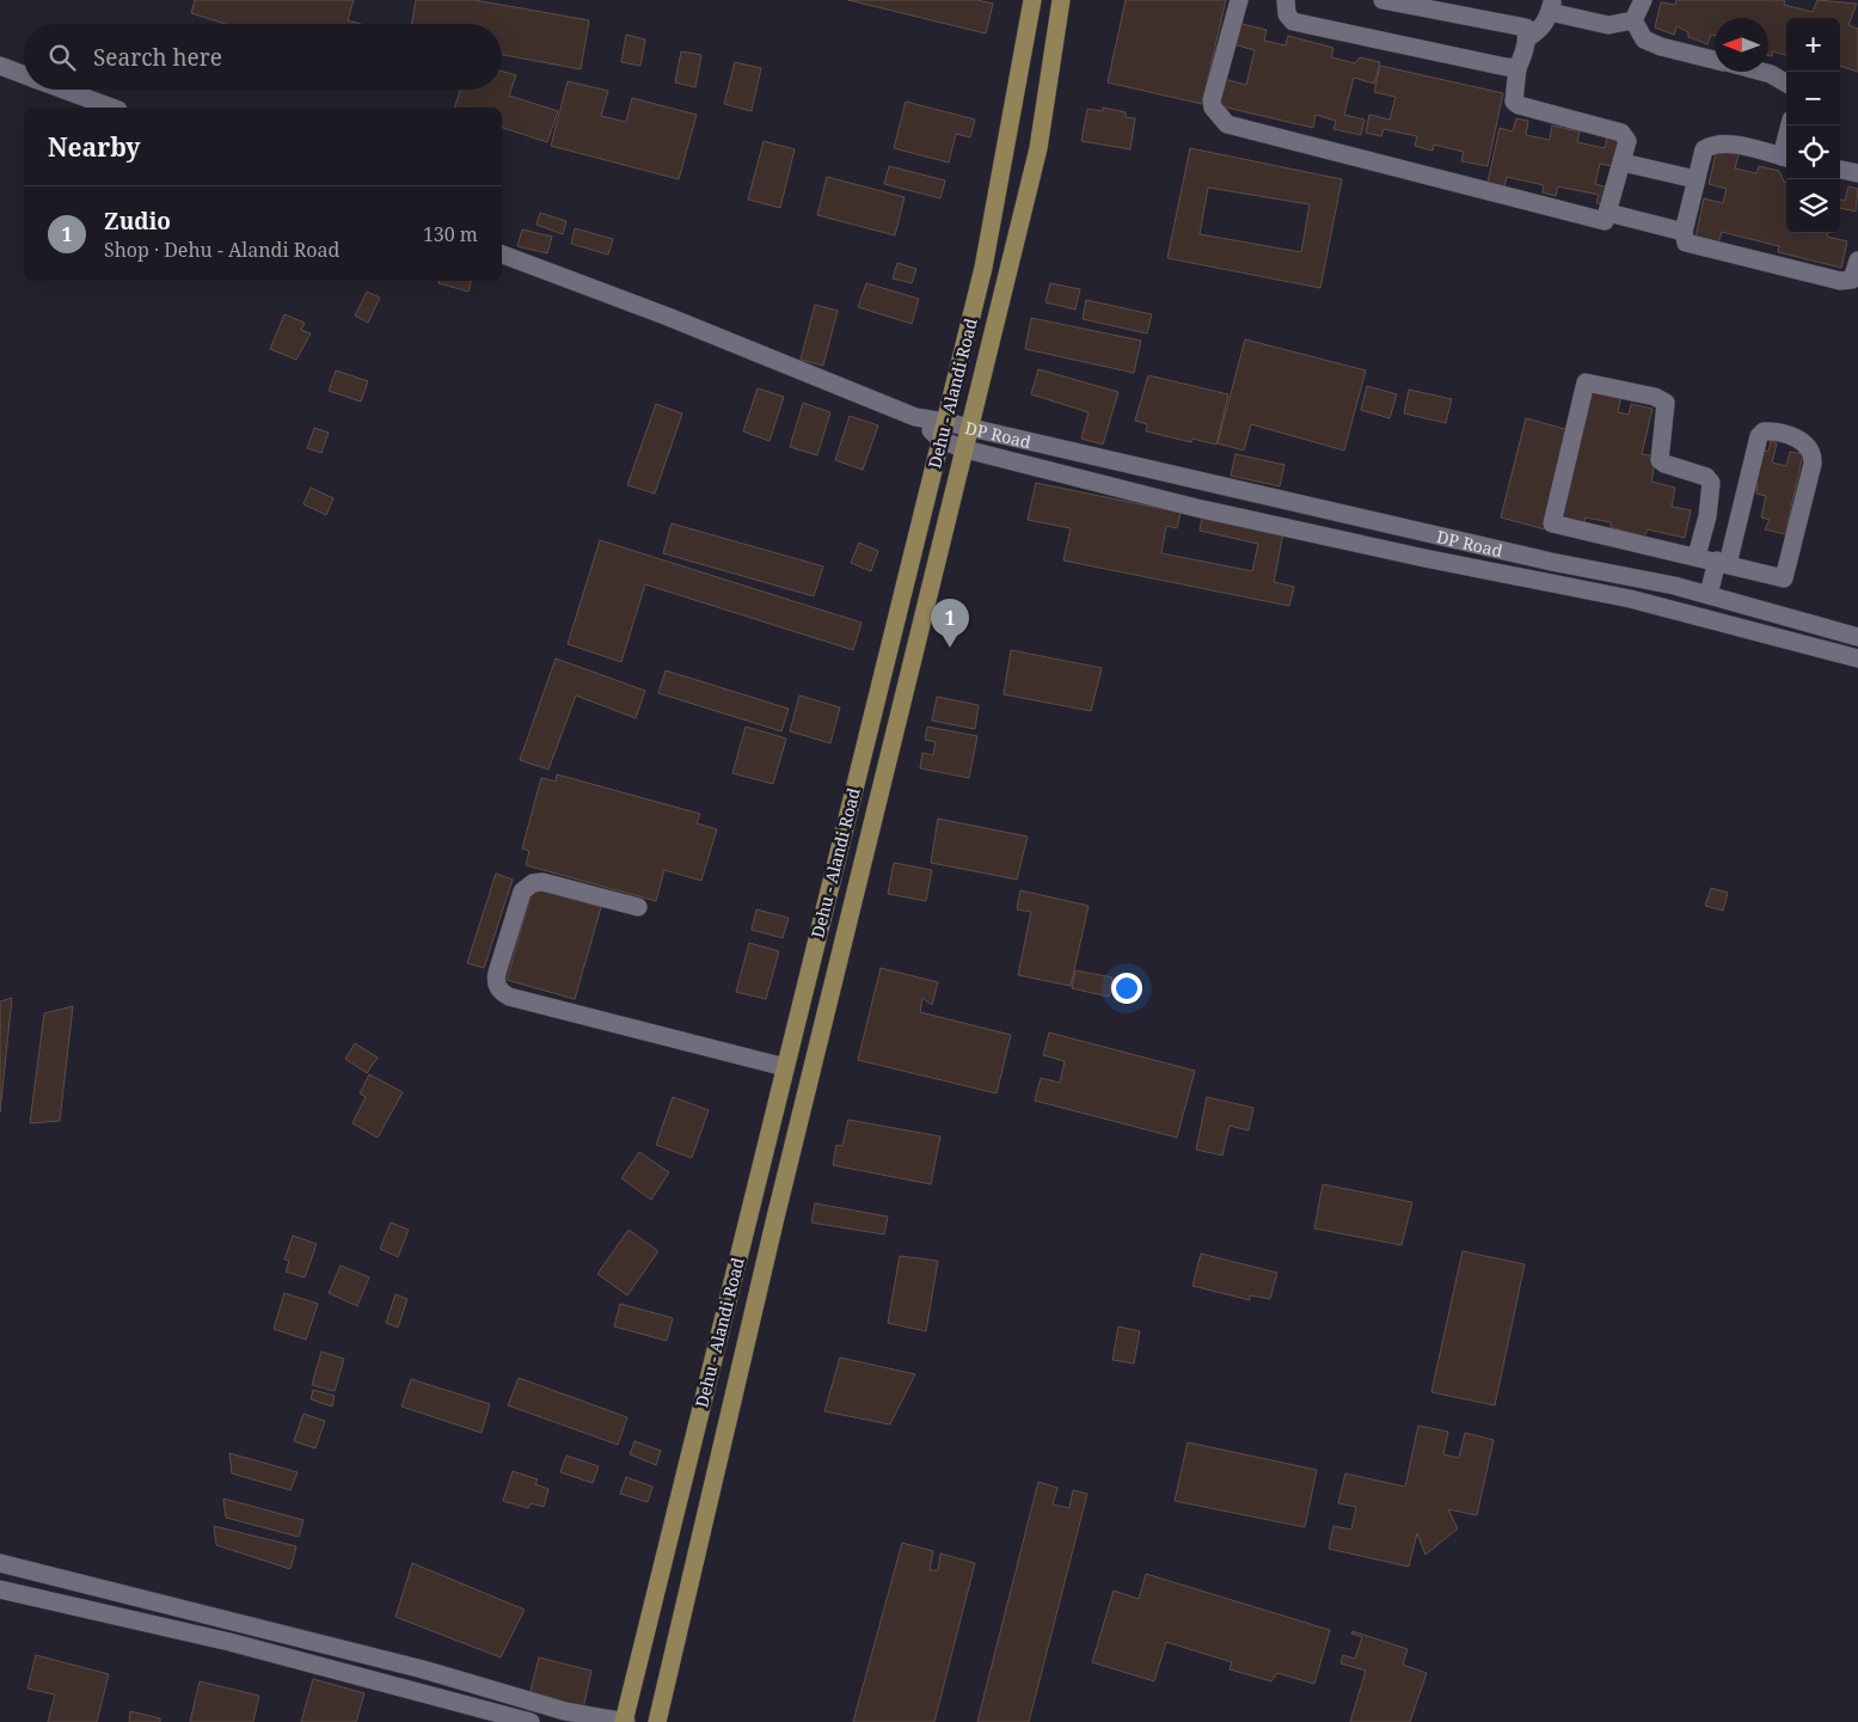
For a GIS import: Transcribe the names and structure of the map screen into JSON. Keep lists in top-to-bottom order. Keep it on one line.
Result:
{"streets":{"main road":["Dehu - Alandi Road"],"street":["DP Road"]},"crossings":[["Dehu - Alandi Road","DP Road"]],"north":"left","page":{"map_buttons":["+","−"],"search":"Search here","heading":"Nearby","list":[{"mark":"1","name":"Zudio","note":"Shop · Dehu - Alandi Road","value":"130 m"}],"pins":"1"}}
